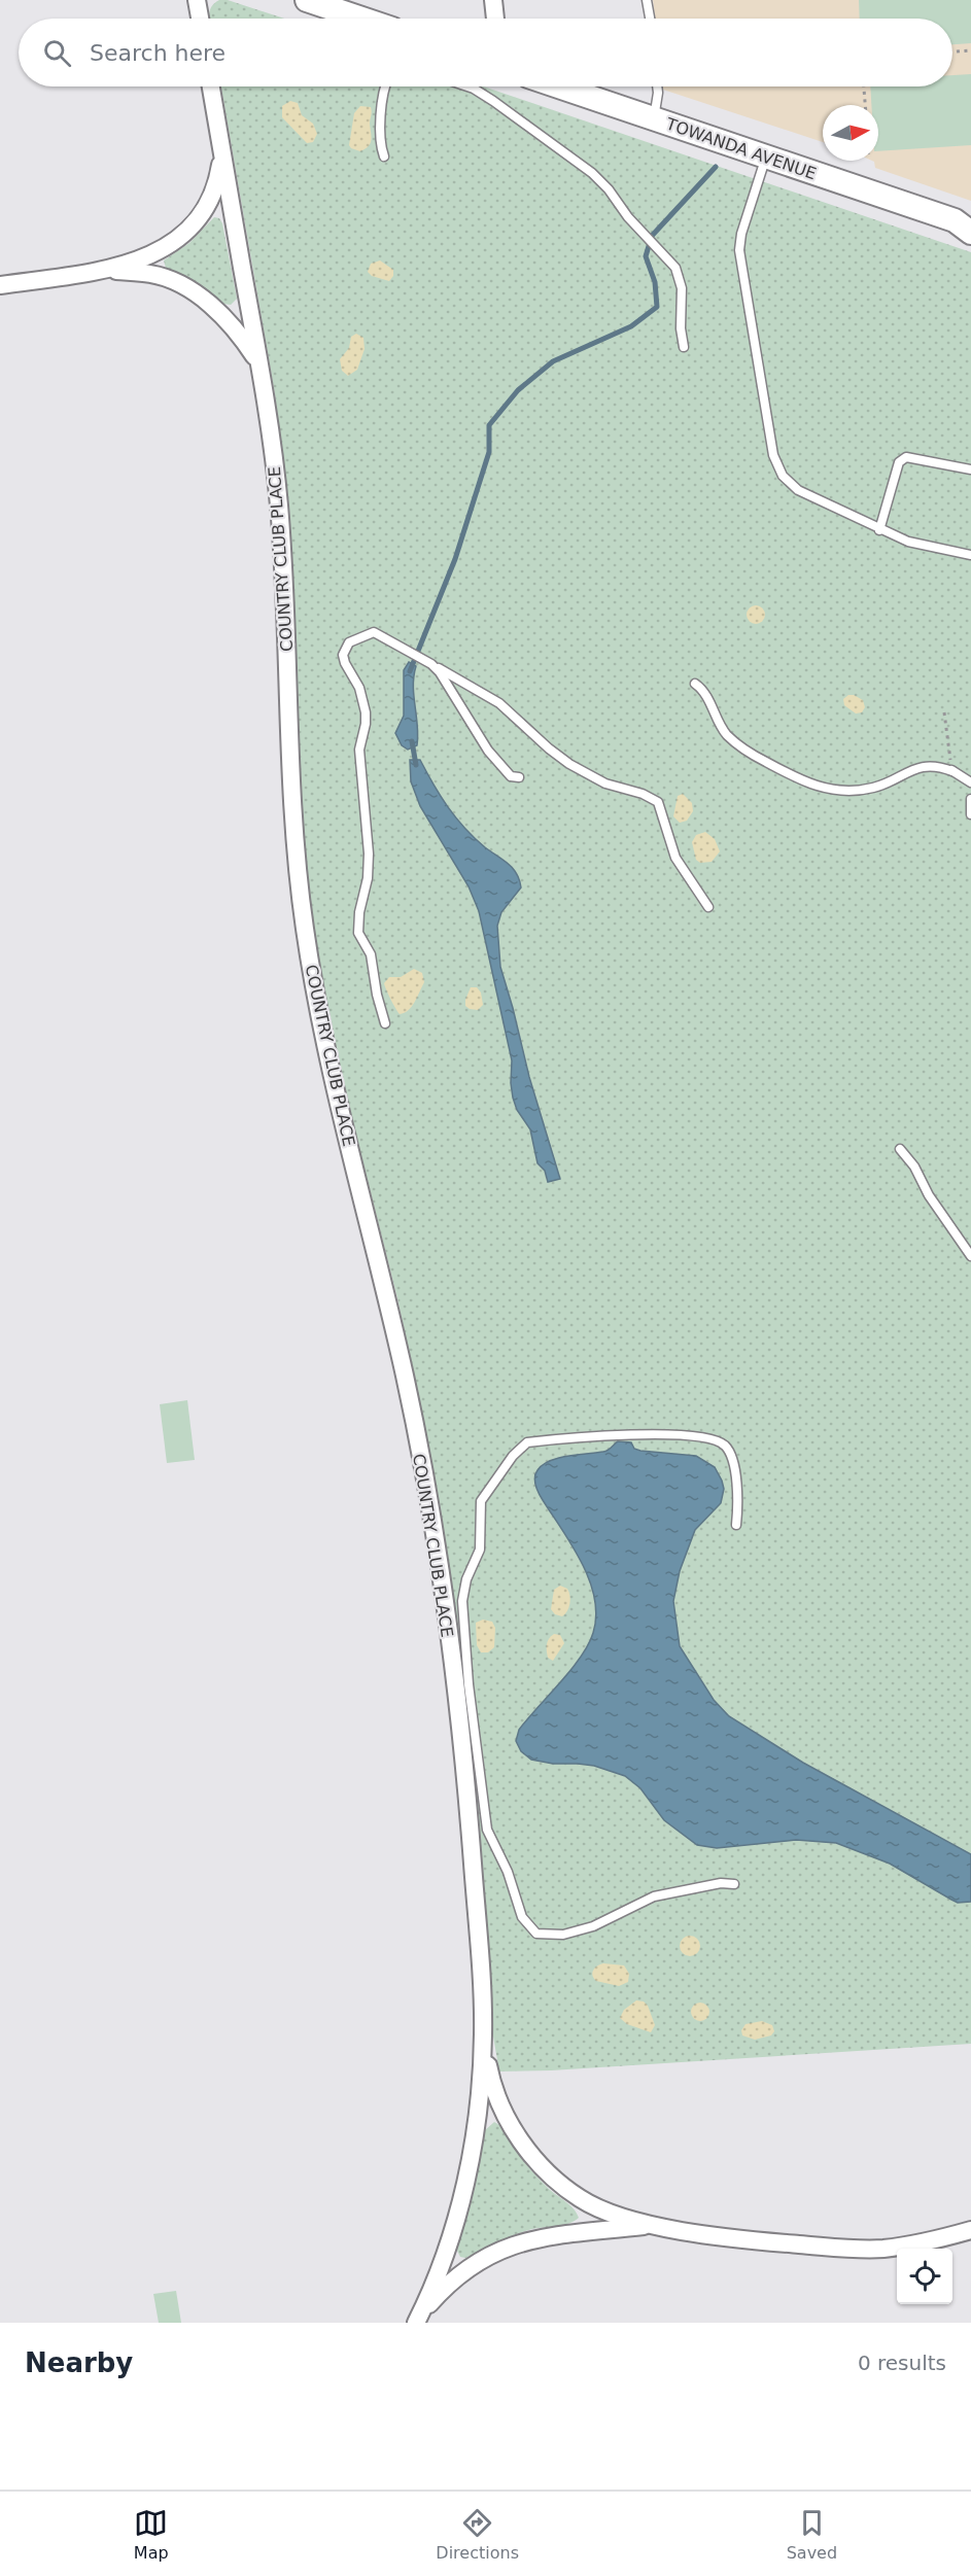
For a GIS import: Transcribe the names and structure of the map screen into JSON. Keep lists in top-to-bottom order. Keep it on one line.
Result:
{"streets":{"main road":["TOWANDA AVENUE"],"street":["COUNTRY CLUB PLACE"]},"north":"right","page":{"search":"Search here","heading":["Nearby","0 results"],"nav":["Map","Directions","Saved"]}}
